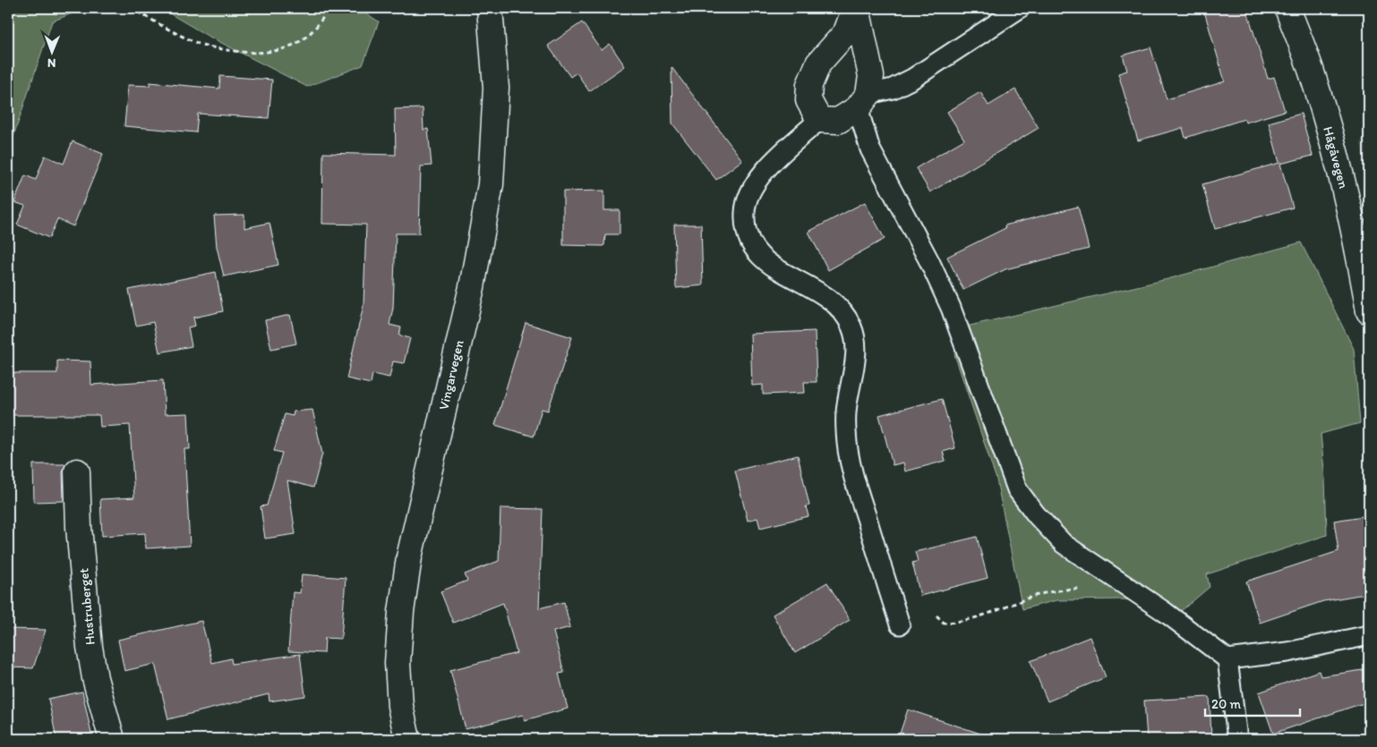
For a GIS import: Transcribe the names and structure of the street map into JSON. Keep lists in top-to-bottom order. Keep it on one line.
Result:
{"streets":{"street":["Hågåvegen","Vingarvegen","Hustruberget"]},"scale_bar":"20 m","north":"bottom"}
